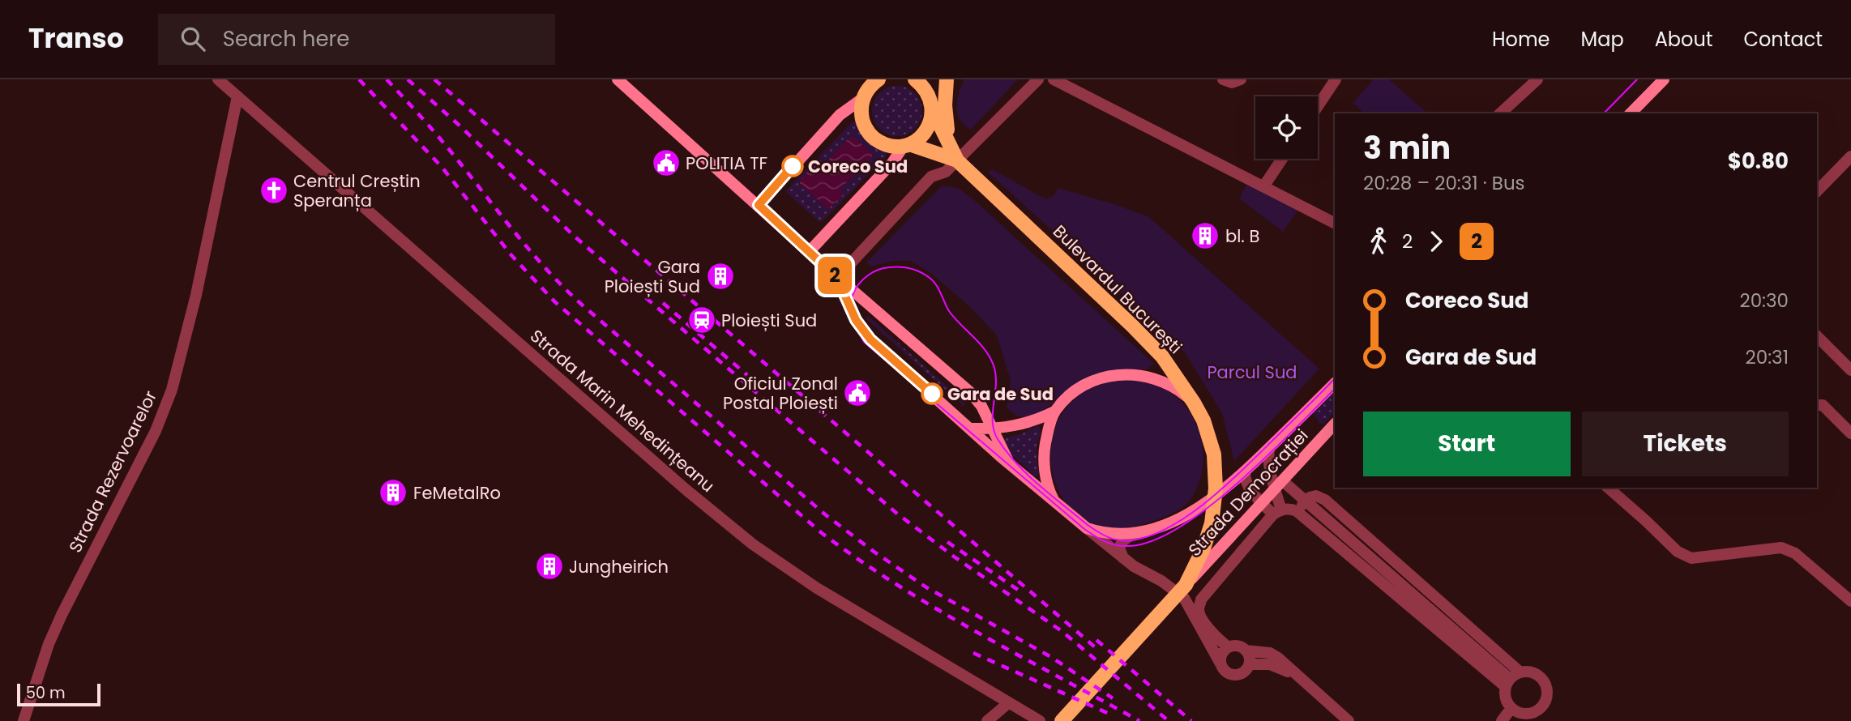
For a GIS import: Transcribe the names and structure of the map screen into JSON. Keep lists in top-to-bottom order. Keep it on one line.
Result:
{"streets":{"main road":["Bulevardul București","Strada Democrației"],"street":["Strada Marin Mehedințeanu","Strada Rezervoarelor"]},"crossings":[["Bulevardul București","Strada Democrației"],["Strada Marin Mehedințeanu","Strada Rezervoarelor"]],"parks":["Parcul Sud"],"places":{"public building":["POLITIA TF","Oficiul Zonal Postal Ploiești"],"other":["Coreco Sud","Gara de Sud"],"church":["Centrul Creștin Speranța"],"building":["bl. B","Gara Ploiești Sud","FeMetalRo","Jungheirich"],"station":["Ploiești Sud"]},"lines":["bus line 2"],"scale_bar":"50 m","page":{"header":"Transo","search":"Search here","nav":["Home","Map","About","Contact"],"on_map":"2","heading":["3 min","20:28 – 20:31 · Bus","$0.80"],"legs":["2","2"],"list":[{"name":"Coreco Sud","value":"20:30"},{"name":"Gara de Sud","value":"20:31"}],"buttons":["Start","Tickets"],"scale":"50 m"}}
